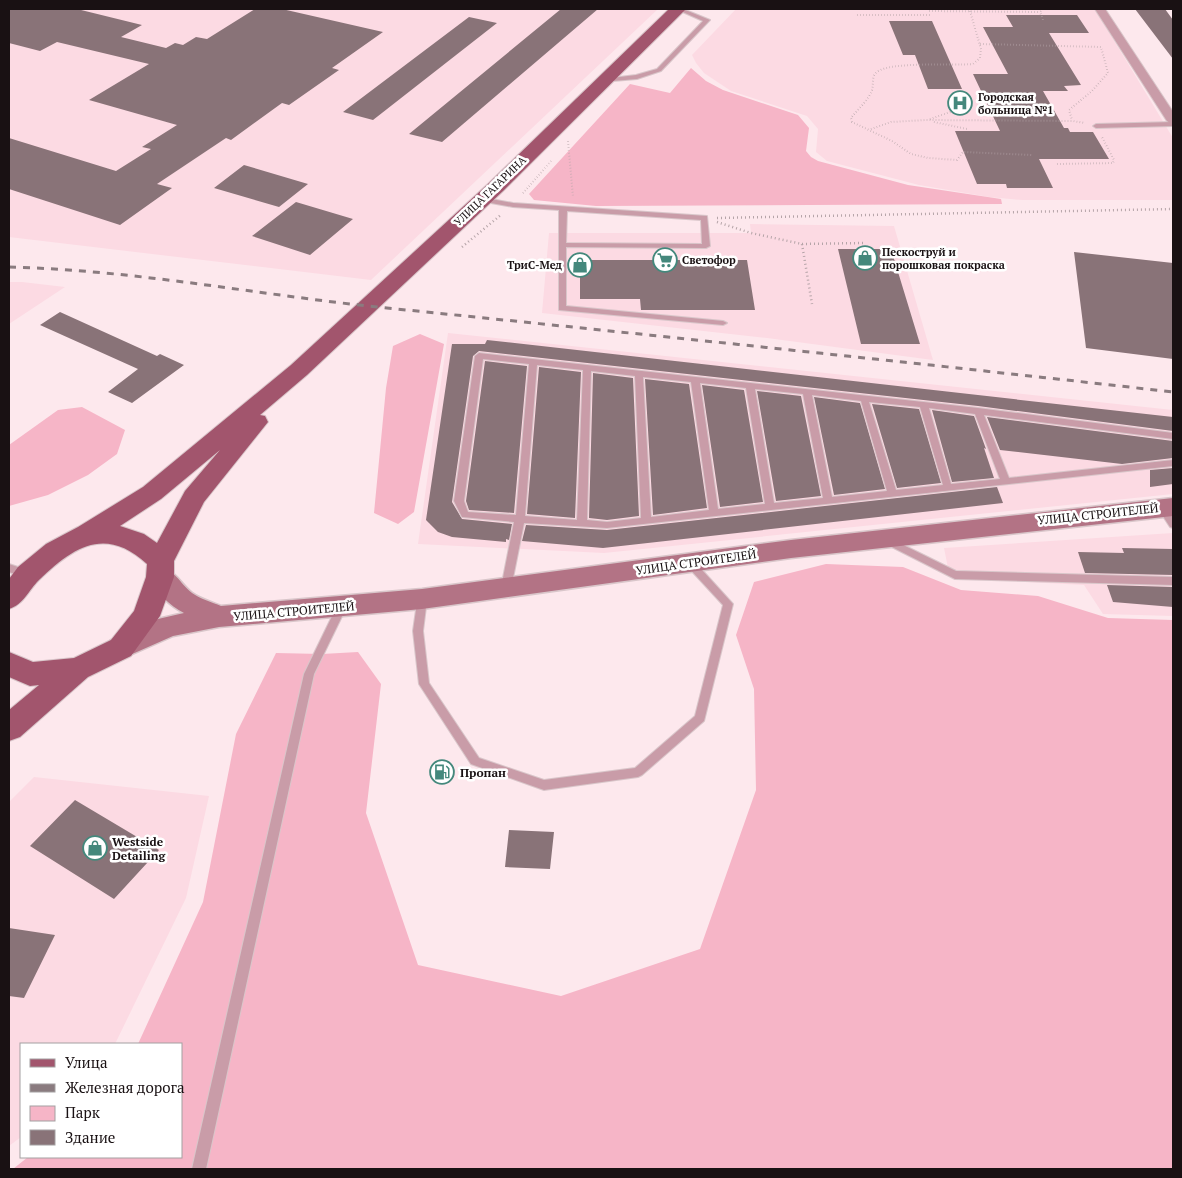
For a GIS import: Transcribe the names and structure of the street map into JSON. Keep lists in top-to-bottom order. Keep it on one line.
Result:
{"streets":{"main road":["УЛИЦА ГАГАРИНА","УЛИЦА СТРОИТЕЛЕЙ"]},"places":{"hospital":["Городская больница №1"],"shop":["Пескоструй и порошковая покраска","ТриС-Мед","Westside Detailing"],"supermarket":["Светофор"],"fuel station":["Пропан"]},"legend":["Улица","Железная дорога","Парк","Здание"]}
